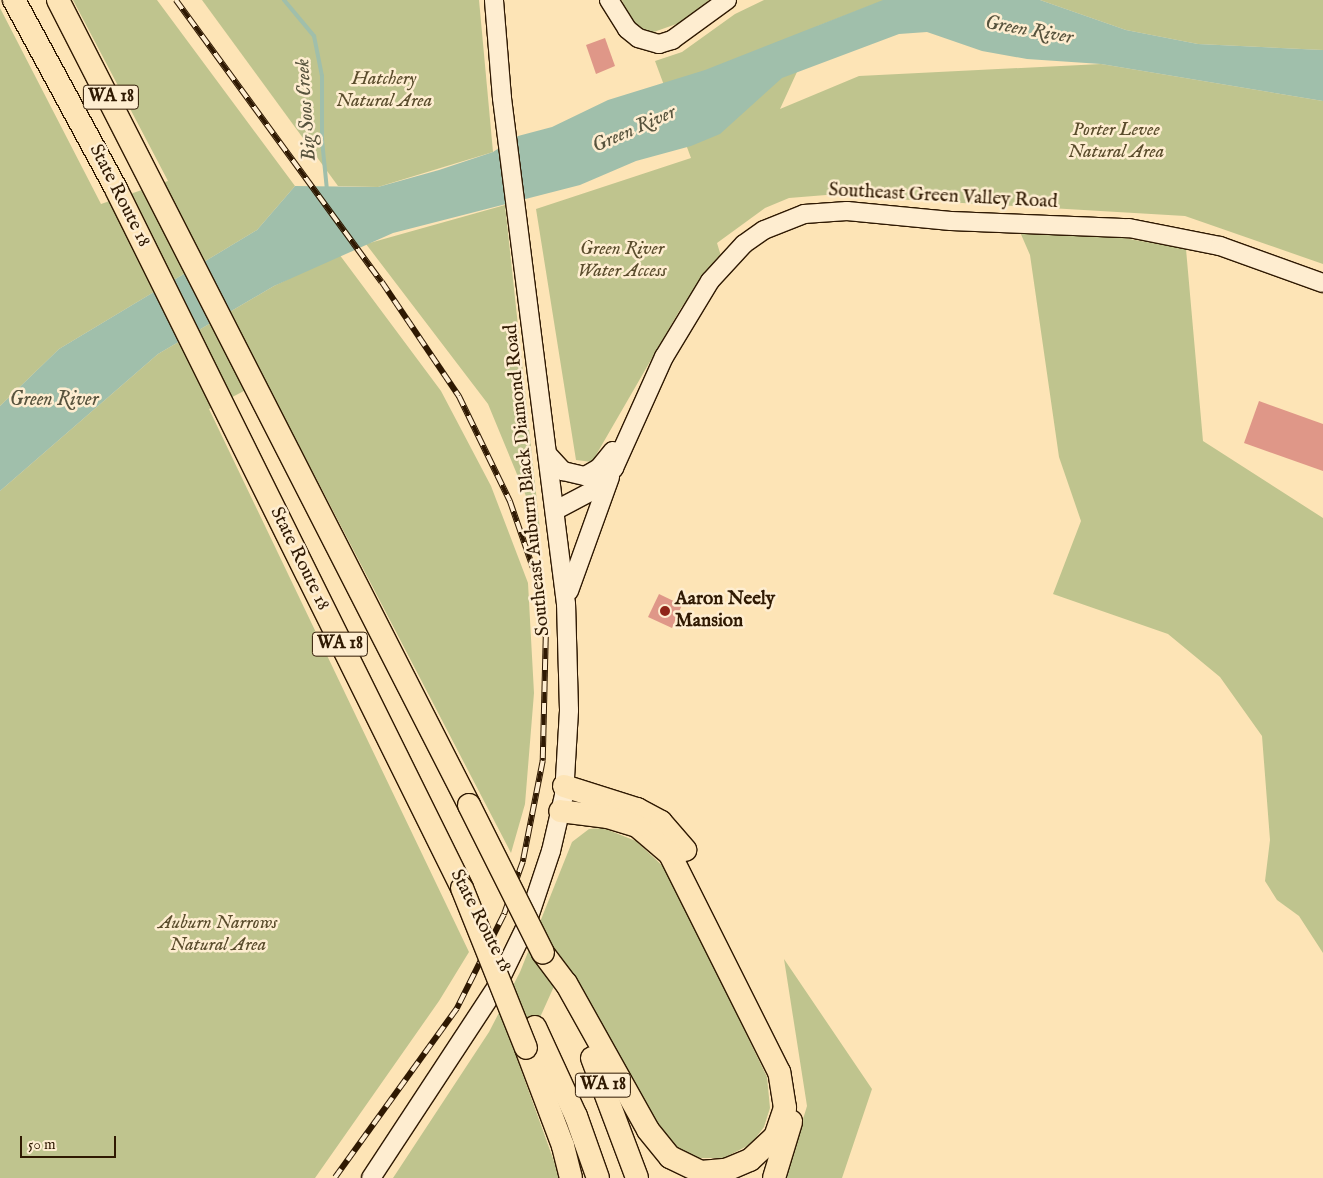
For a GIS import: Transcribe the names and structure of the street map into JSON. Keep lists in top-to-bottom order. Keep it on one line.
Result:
{"streets":{"highway":["WA 18","State Route 18"],"street":["Southeast Green Valley Road","Southeast Auburn Black Diamond Road"]},"crossings":[["WA 18","State Route 18"],["Southeast Green Valley Road","Southeast Auburn Black Diamond Road"]],"water":["Green River","Big Soos Creek"],"parks":["Hatchery Natural Area","Porter Levee Natural Area","Green River Water Access","Auburn Narrows Natural Area"],"places":["Aaron Neely Mansion"],"scale_bar":"50 m"}
